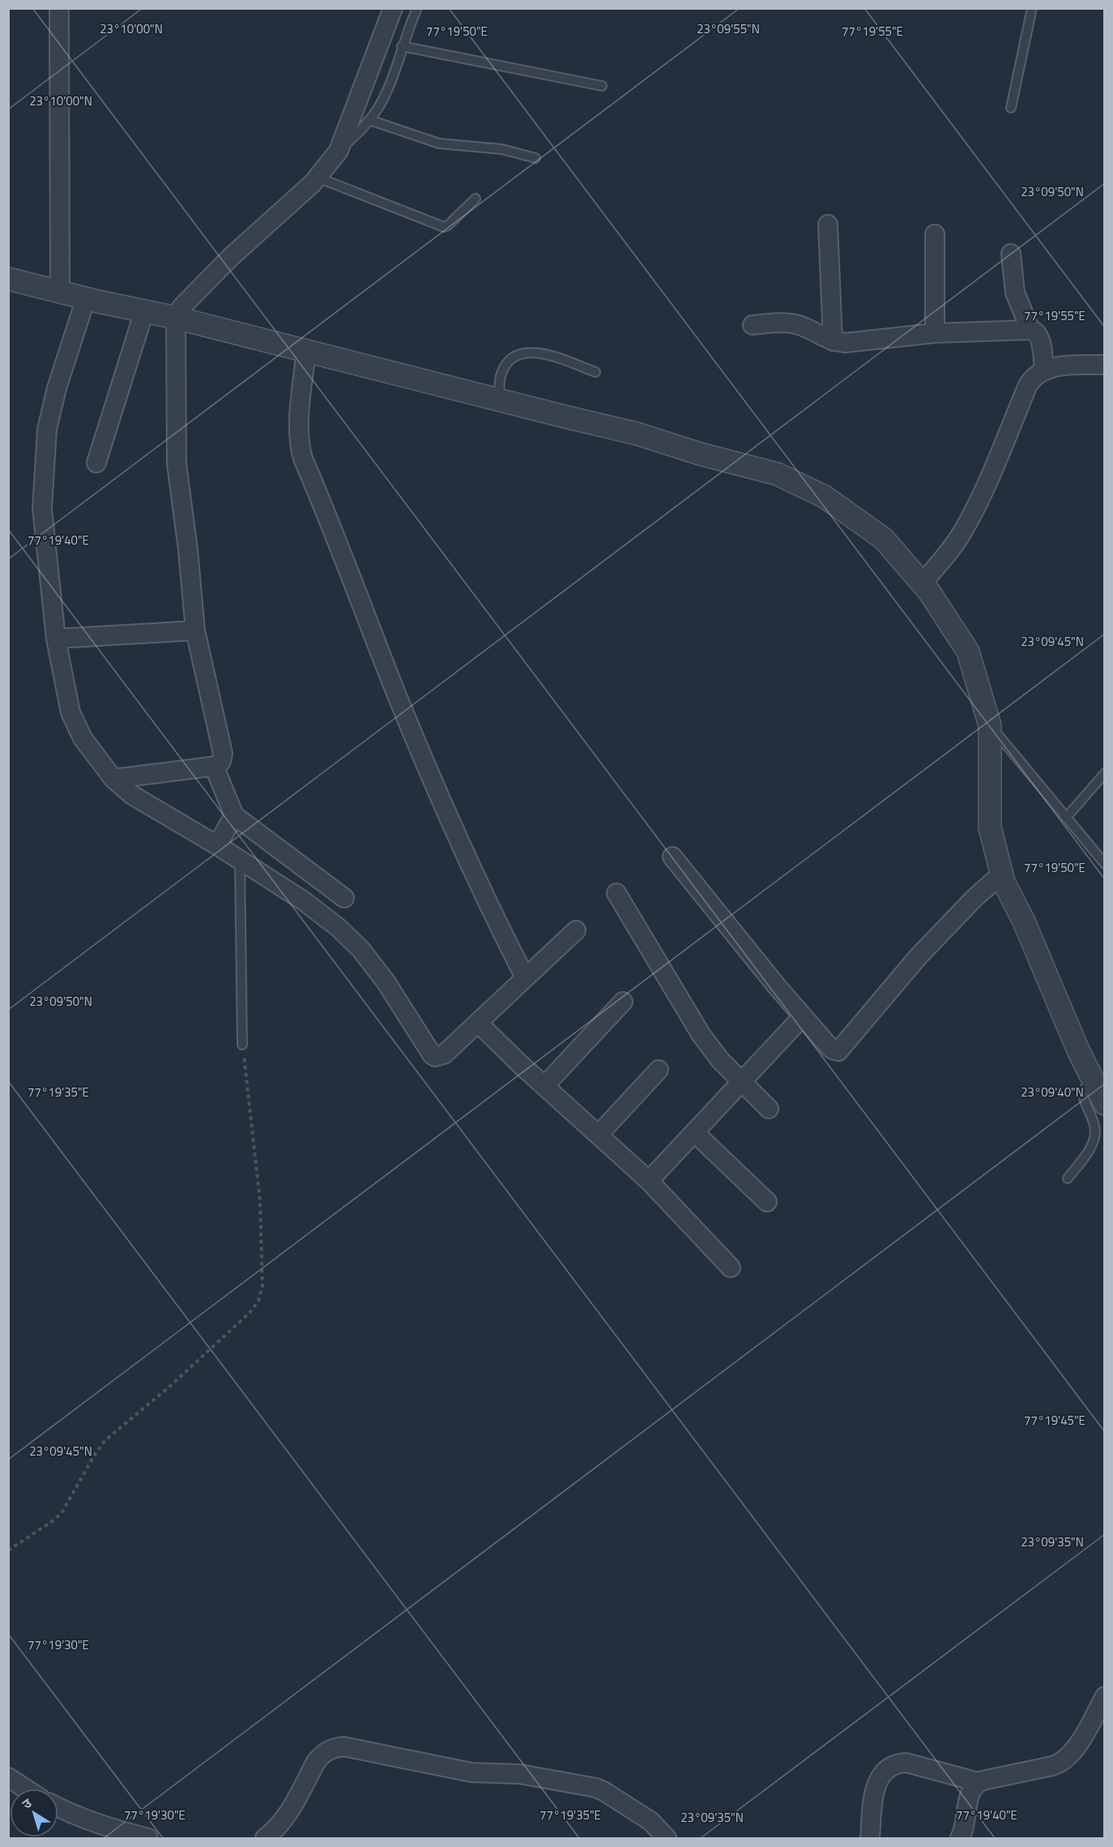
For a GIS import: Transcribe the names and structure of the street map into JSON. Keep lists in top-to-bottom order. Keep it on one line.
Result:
{"north":"top left","coordinates":["23°10'00\"N","23°09'55\"N","77°19'50\"E","77°19'55\"E","23°09'50\"N","77°19'40\"E","23°09'45\"N","23°09'40\"N","77°19'35\"E","77°19'45\"E","23°09'35\"N","77°19'30\"E"]}
